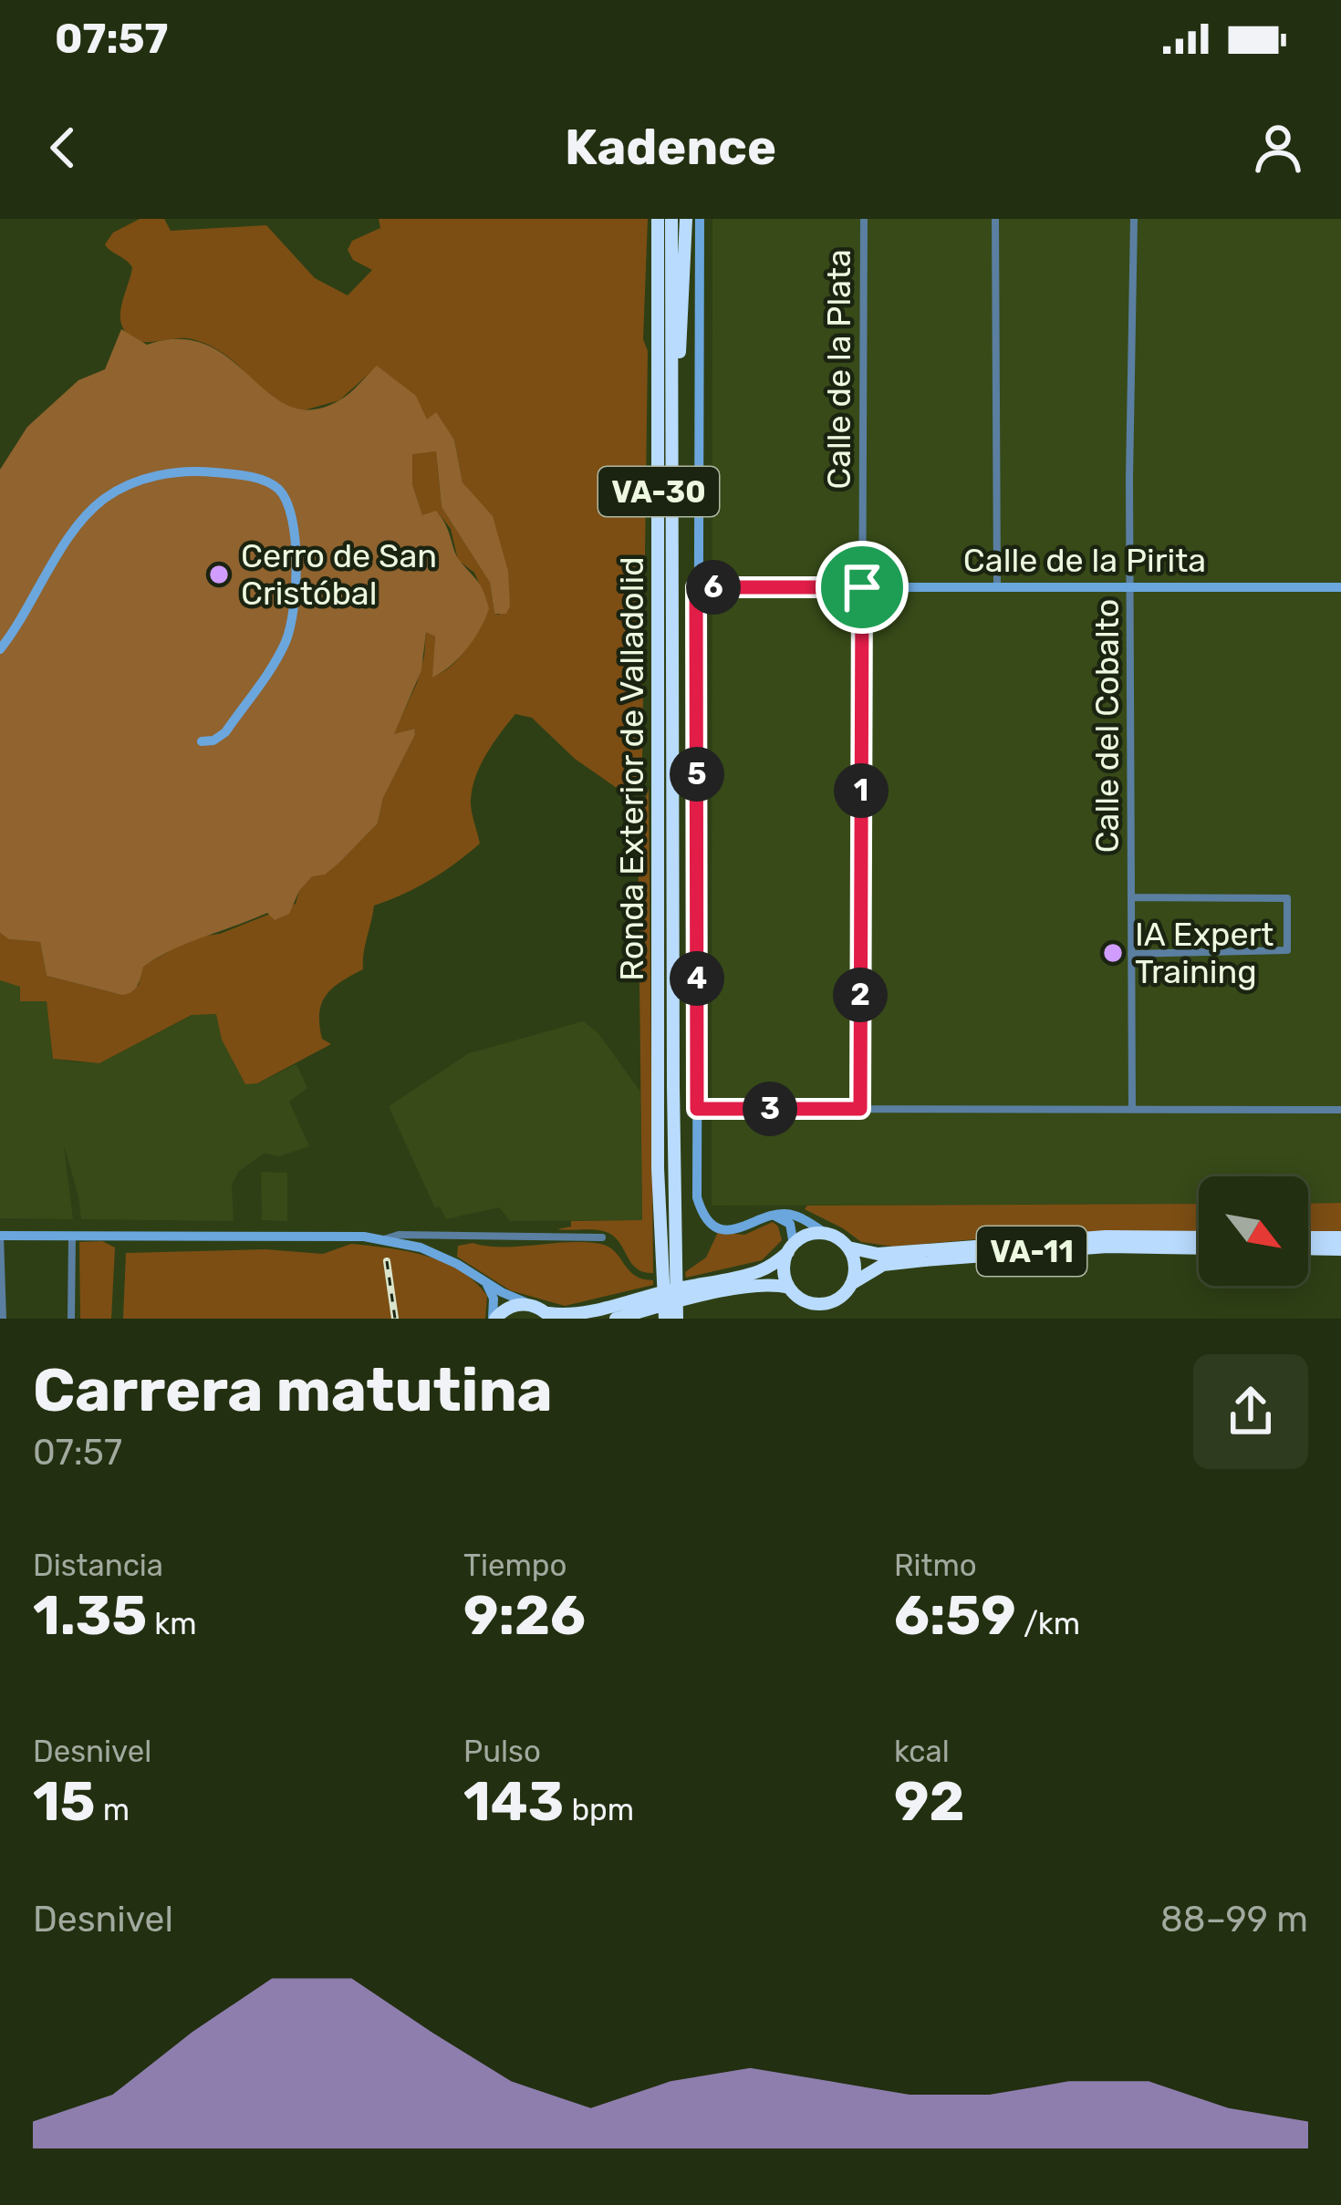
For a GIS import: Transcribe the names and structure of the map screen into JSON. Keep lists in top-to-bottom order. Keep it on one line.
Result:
{"streets":{"highway":["VA-30","Ronda Exterior de Valladolid","VA-11"],"street":["Calle de la Plata","Calle de la Pirita","Calle del Cobalto"]},"crossings":[["Calle de la Plata","Calle de la Pirita"],["Calle de la Pirita","Calle del Cobalto"]],"places":["Cerro de San Cristóbal","IA Expert Training"],"north":"bottom right","page":{"status":"07:57","header":"Kadence","pins":["6","5","1","4","2","3"],"heading":["Carrera matutina","07:57"],"stats":[["Distancia","1.35 km"],["Tiempo","9:26"],["Ritmo","6:59 /km"],["Desnivel","15 m"],["Pulso","143 bpm"],["kcal","92"]],"chart":["Desnivel","88–99 m"]}}
